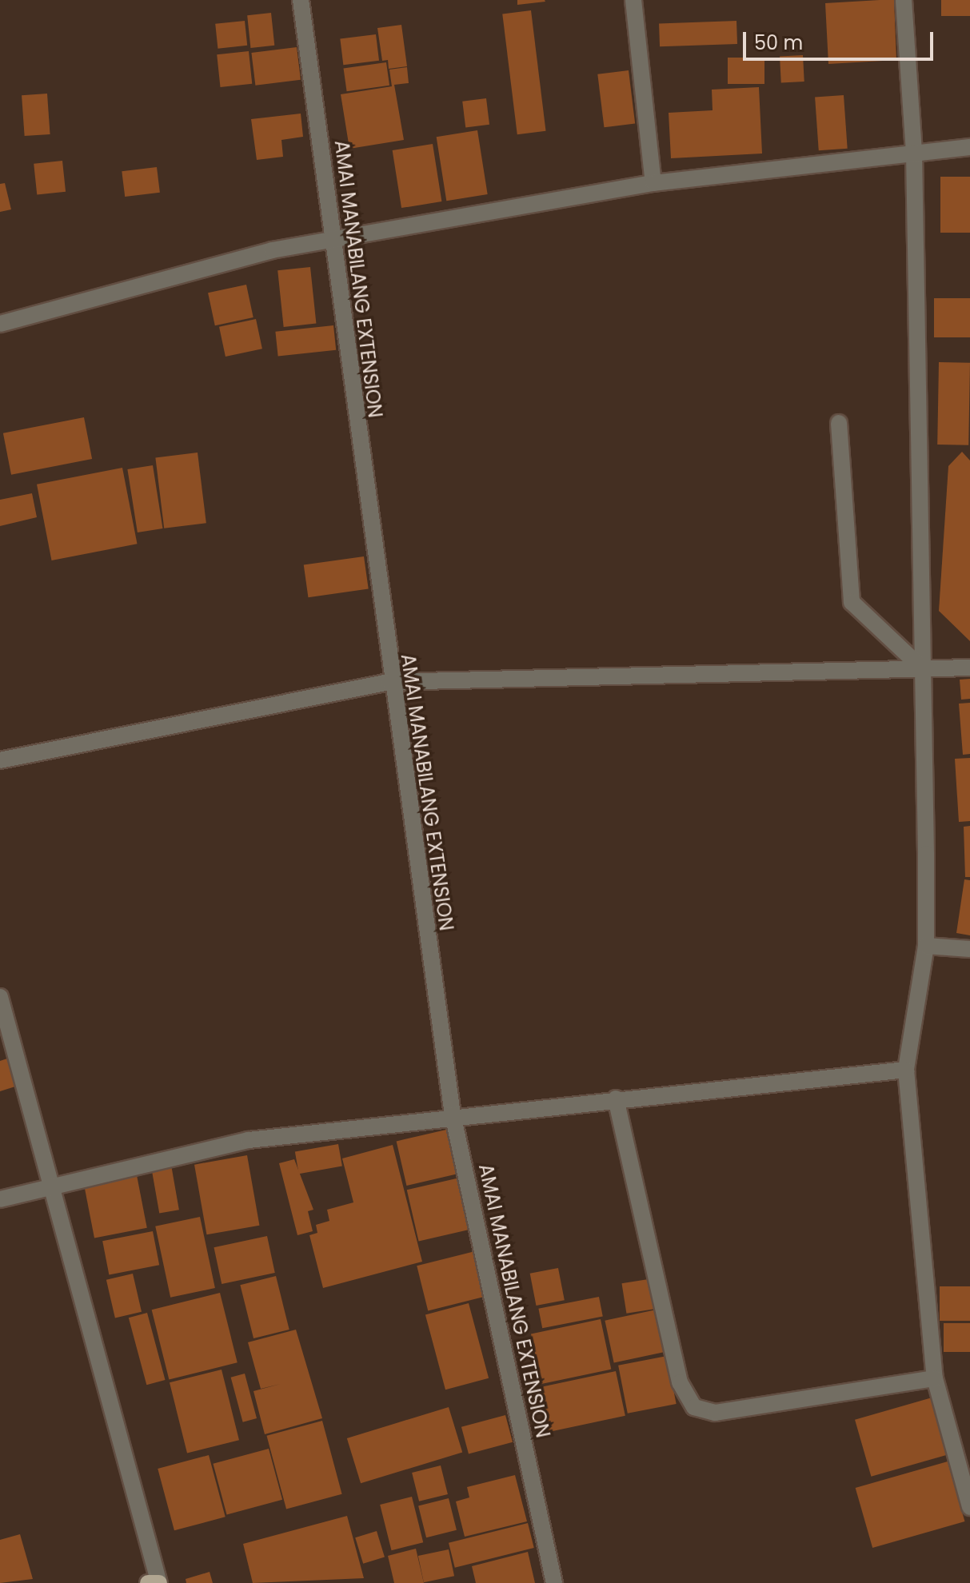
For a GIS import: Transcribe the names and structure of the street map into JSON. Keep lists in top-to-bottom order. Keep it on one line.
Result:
{"streets":{"street":["AMAI MANABILANG EXTENSION"]},"scale_bar":"50 m"}
